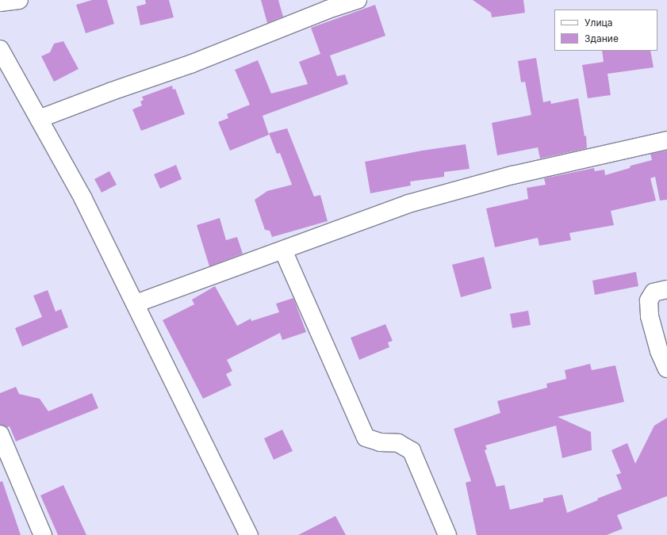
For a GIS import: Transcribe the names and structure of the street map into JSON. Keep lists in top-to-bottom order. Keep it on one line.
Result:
{"legend":["Улица","Здание"]}
